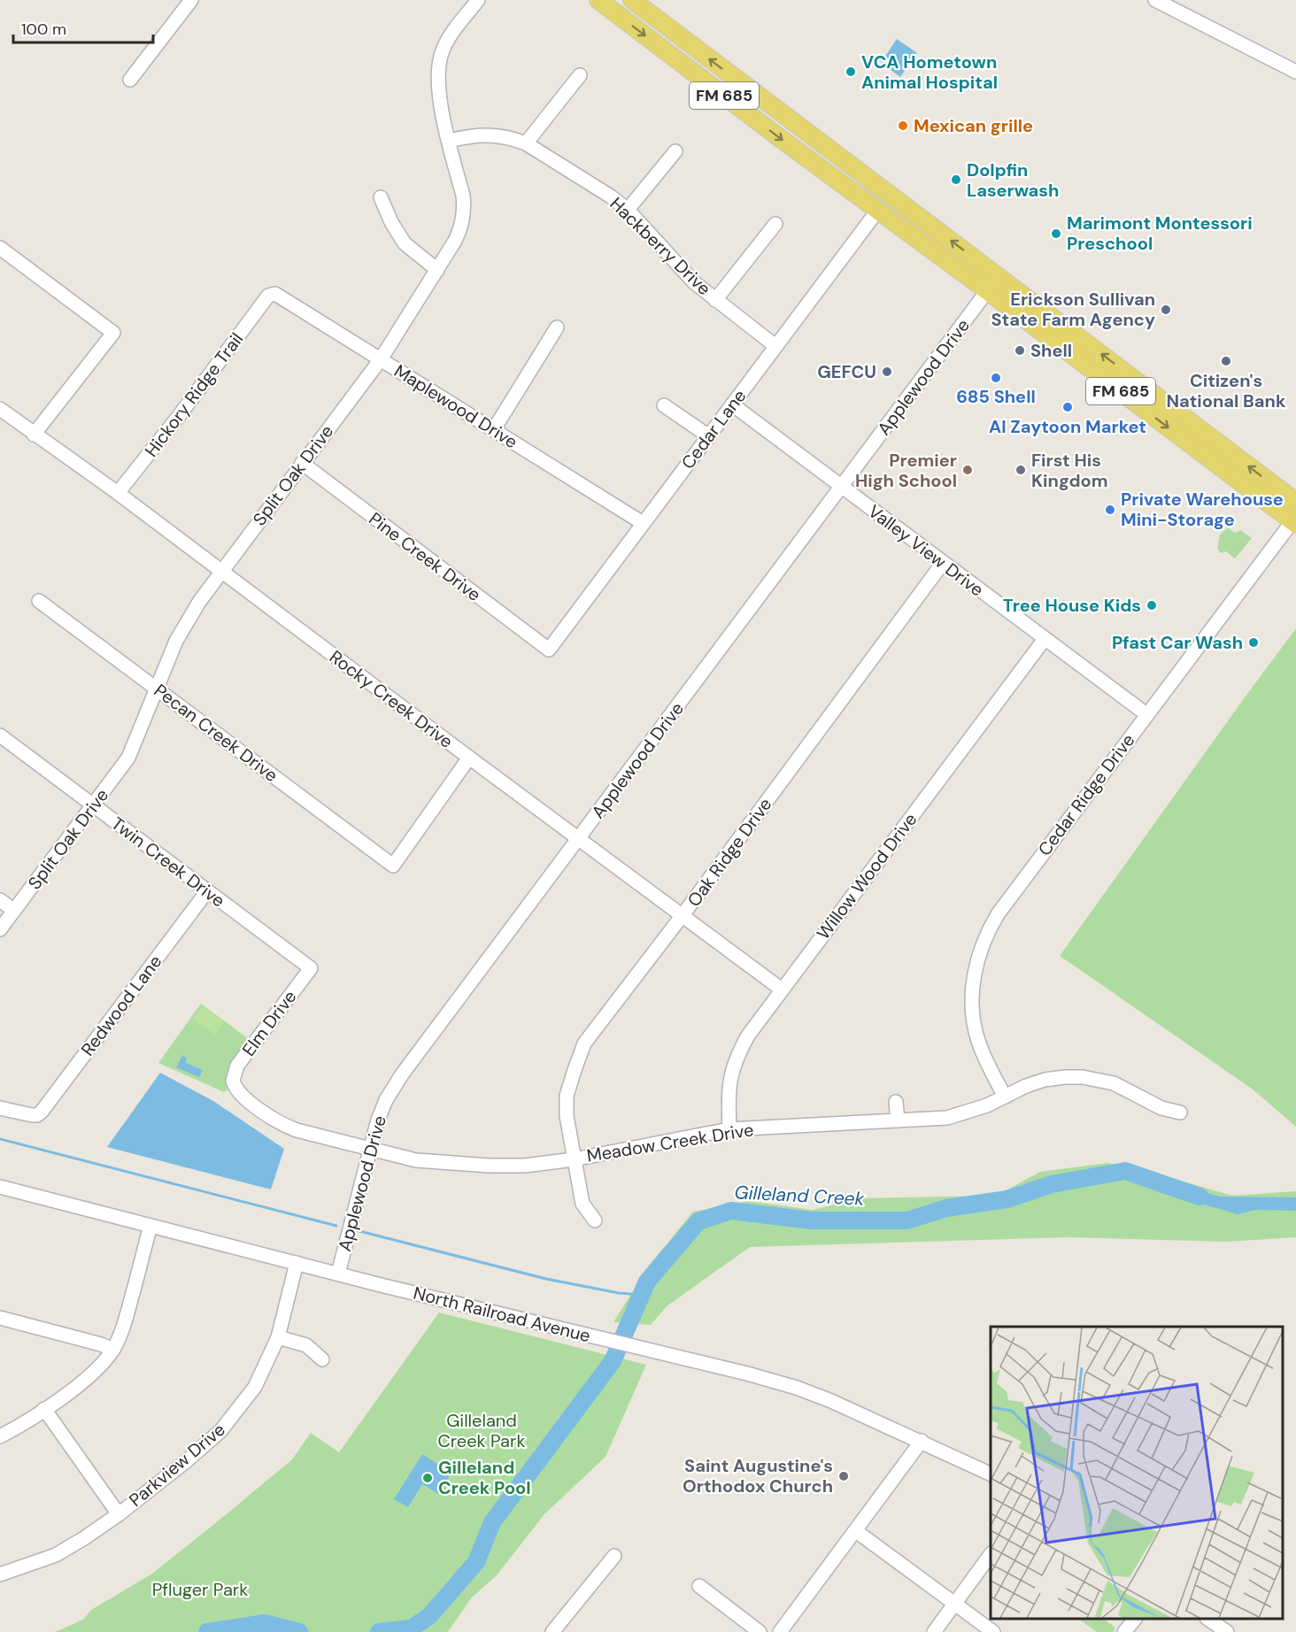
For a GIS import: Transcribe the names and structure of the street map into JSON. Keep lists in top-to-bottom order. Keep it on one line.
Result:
{"streets":{"main road":["FM 685"],"street":["Hackberry Drive","Applewood Drive","Hickory Ridge Trail","Maplewood Drive","Cedar Lane","Split Oak Drive","Valley View Drive","Pine Creek Drive","Rocky Creek Drive","Pecan Creek Drive","Cedar Ridge Drive","Oak Ridge Drive","Twin Creek Drive","Willow Wood Drive","Redwood Lane","Elm Drive","Meadow Creek Drive","North Railroad Avenue","Parkview Drive"]},"crossings":[["FM 685","Applewood Drive"],["FM 685","Cedar Lane"],["FM 685","Cedar Ridge Drive"],["Hackberry Drive","Cedar Lane"],["Hackberry Drive","Split Oak Drive"],["Applewood Drive","Valley View Drive"],["Applewood Drive","Rocky Creek Drive"],["Applewood Drive","Meadow Creek Drive"],["Applewood Drive","North Railroad Avenue"],["Hickory Ridge Trail","Maplewood Drive"],["Hickory Ridge Trail","Rocky Creek Drive"],["Maplewood Drive","Cedar Lane"],["Maplewood Drive","Split Oak Drive"],["Cedar Lane","Valley View Drive"],["Cedar Lane","Pine Creek Drive"],["Split Oak Drive","Pine Creek Drive"],["Split Oak Drive","Rocky Creek Drive"],["Split Oak Drive","Pecan Creek Drive"],["Split Oak Drive","Twin Creek Drive"],["Valley View Drive","Cedar Ridge Drive"],["Valley View Drive","Oak Ridge Drive"],["Valley View Drive","Willow Wood Drive"],["Rocky Creek Drive","Pecan Creek Drive"],["Rocky Creek Drive","Oak Ridge Drive"],["Rocky Creek Drive","Willow Wood Drive"],["Cedar Ridge Drive","Meadow Creek Drive"],["Oak Ridge Drive","Meadow Creek Drive"],["Twin Creek Drive","Redwood Lane"],["Twin Creek Drive","Elm Drive"],["Willow Wood Drive","Meadow Creek Drive"],["Elm Drive","Meadow Creek Drive"],["North Railroad Avenue","Parkview Drive"]],"water":["Gilleland Creek"],"parks":["Gilleland Creek Park","Pfluger Park"],"places":["VCA Hometown Animal Hospital","Mexican grille","Dolpfin Laserwash","Marimont Montessori Preschool","Erickson Sullivan State Farm Agency","Shell","Citizen's National Bank","GEFCU","685 Shell","Al Zaytoon Market","Premier High School","First His Kingdom","Private Warehouse Mini-Storage","Tree House Kids","Pfast Car Wash","Saint Augustine's Orthodox Church","Gilleland Creek Pool"],"scale_bar":"100 m"}
